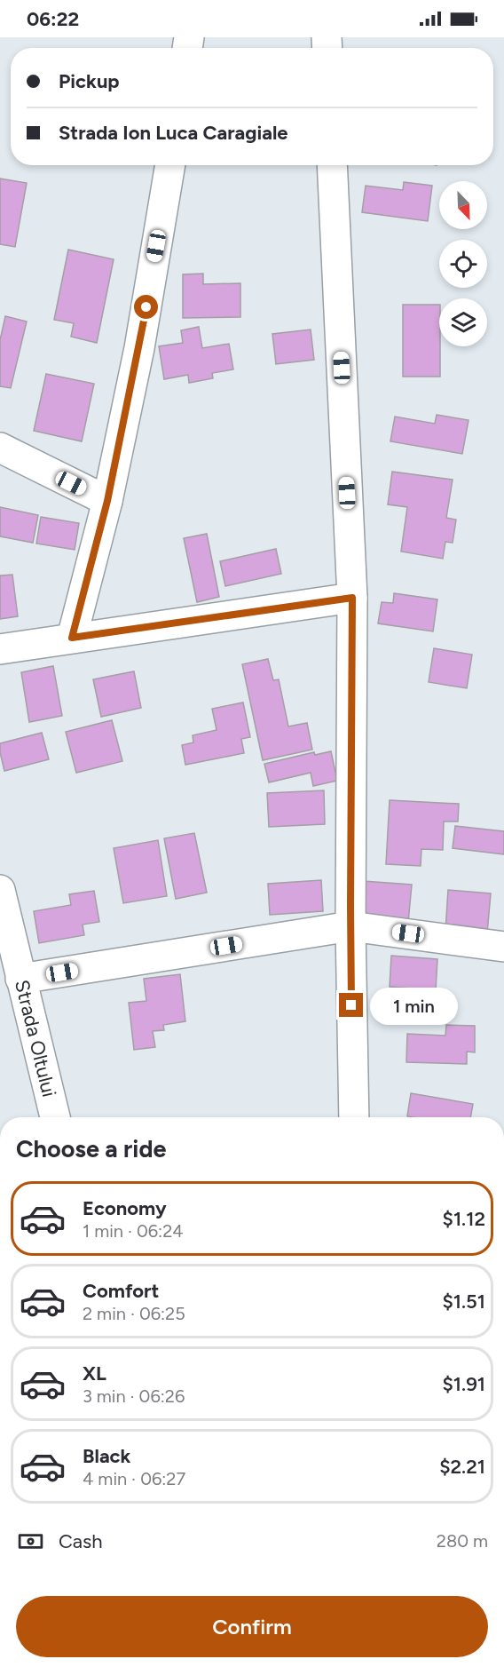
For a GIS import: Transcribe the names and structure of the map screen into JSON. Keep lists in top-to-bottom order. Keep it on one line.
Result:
{"streets":{"street":["Strada Oltului"]},"north":"bottom right","page":{"status":"06:22","banner":["Pickup","Strada Ion Luca Caragiale"],"bubble":"1 min","heading":"Choose a ride","list":[{"name":"Economy","note":"1 min · 06:24","value":"$1.12"},{"name":"Comfort","note":"2 min · 06:25","value":"$1.51"},{"name":"XL","note":"3 min · 06:26","value":"$1.91"},{"name":"Black","note":"4 min · 06:27","value":"$2.21"}],"pay":["Cash","280 m"],"buttons":"Confirm"}}
